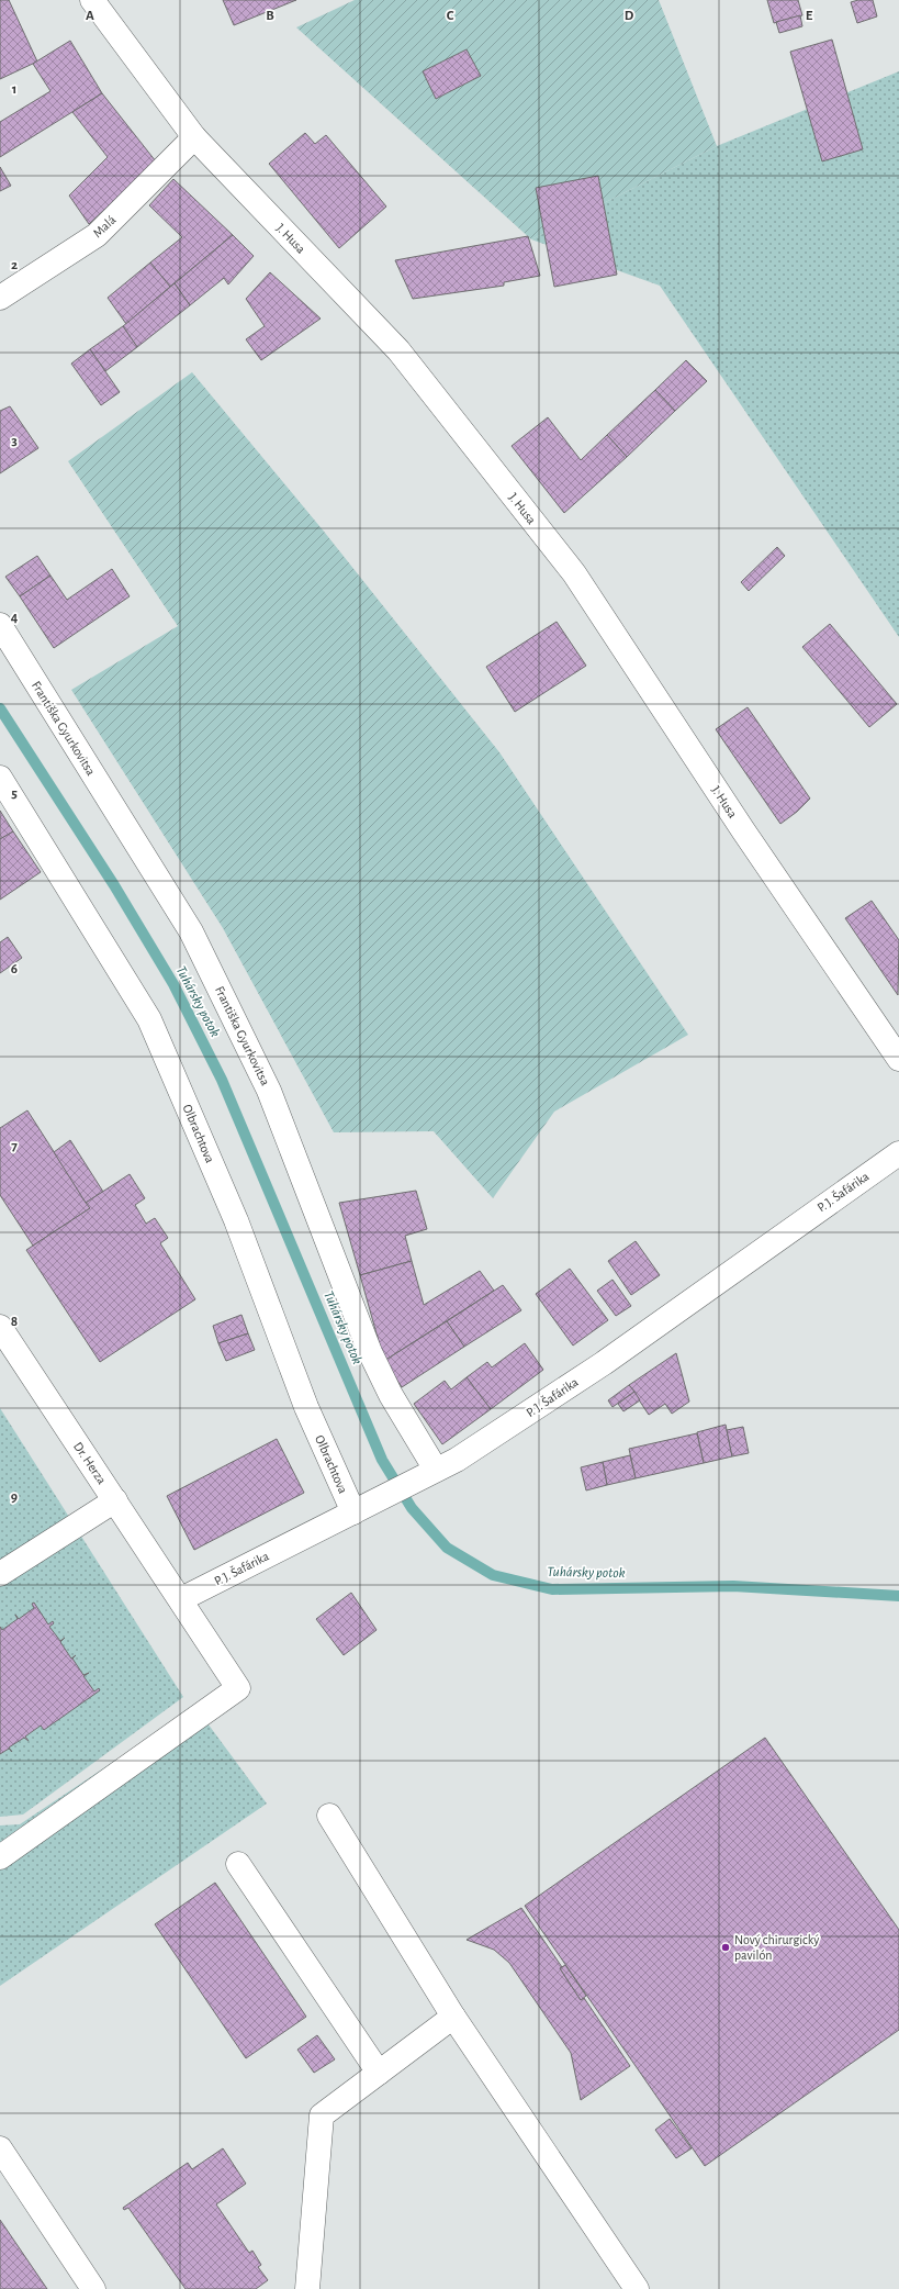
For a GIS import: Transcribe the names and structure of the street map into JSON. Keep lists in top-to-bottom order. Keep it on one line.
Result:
{"streets":{"street":["Malá","J. Husa","Františka Gyurkovitsa","Olbrachtova","P. J. Šafárika","Dr. Herza"]},"crossings":[["Malá","J. Husa"],["Františka Gyurkovitsa","P. J. Šafárika"],["Olbrachtova","P. J. Šafárika"],["P. J. Šafárika","Dr. Herza"]],"water":["Tuhársky potok"],"places":["Nový chirurgický pavilón"],"grid":{"columns":["A","B","C","D","E"],"rows":["1","2","3","4","5","6","7","8","9"]}}
